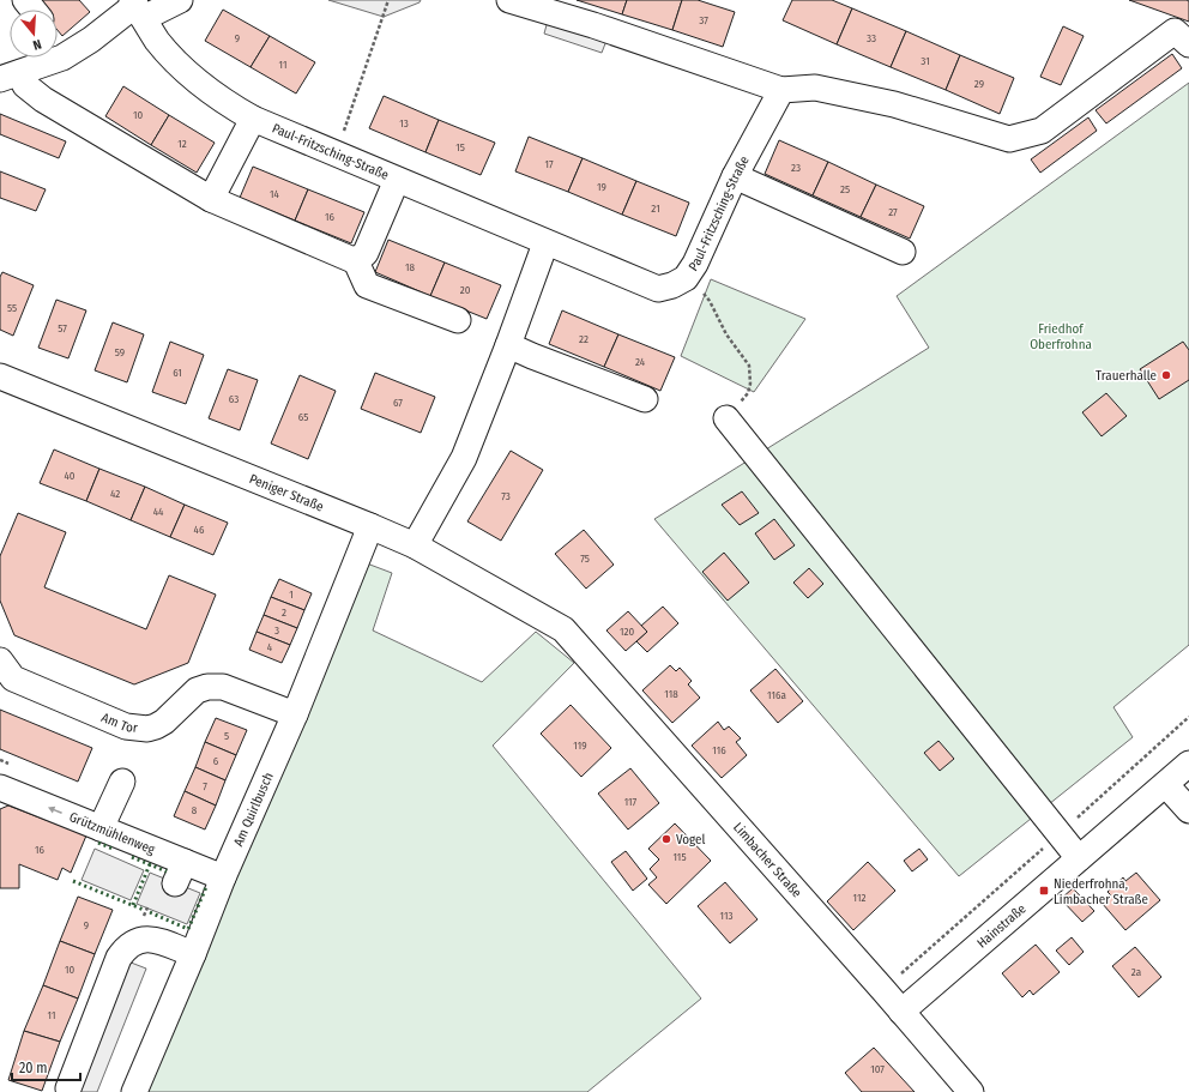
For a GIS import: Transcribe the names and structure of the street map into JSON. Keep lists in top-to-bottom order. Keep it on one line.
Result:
{"streets":{"street":["Paul-Fritzsching-Straße","Peniger Straße","Am Tor","Am Quirlbusch","Grützmühlenweg","Limbacher Straße","Hainstraße"]},"crossings":[["Peniger Straße","Am Quirlbusch"],["Peniger Straße","Limbacher Straße"],["Am Tor","Am Quirlbusch"],["Am Quirlbusch","Grützmühlenweg"],["Limbacher Straße","Hainstraße"]],"one_way":["Grützmühlenweg"],"parks":["Friedhof Oberfrohna"],"places":{"other":["Trauerhalle","Vogel"],"transit":["Niederfrohna, Limbacher Straße"]},"house_numbers":["37","9","33","31","11","29","10","13","12","15","17","23","19","25","14","21","27","16","18","20","55","57","22","59","24","61","63","67","65","40","42","73","44","46","75","1","2","3","120","4","118","116a","5","119","116","6","7","117","8","16","115","112","113","9","10","2a","11","107"],"scale_bar":"20 m","north":"bottom"}
